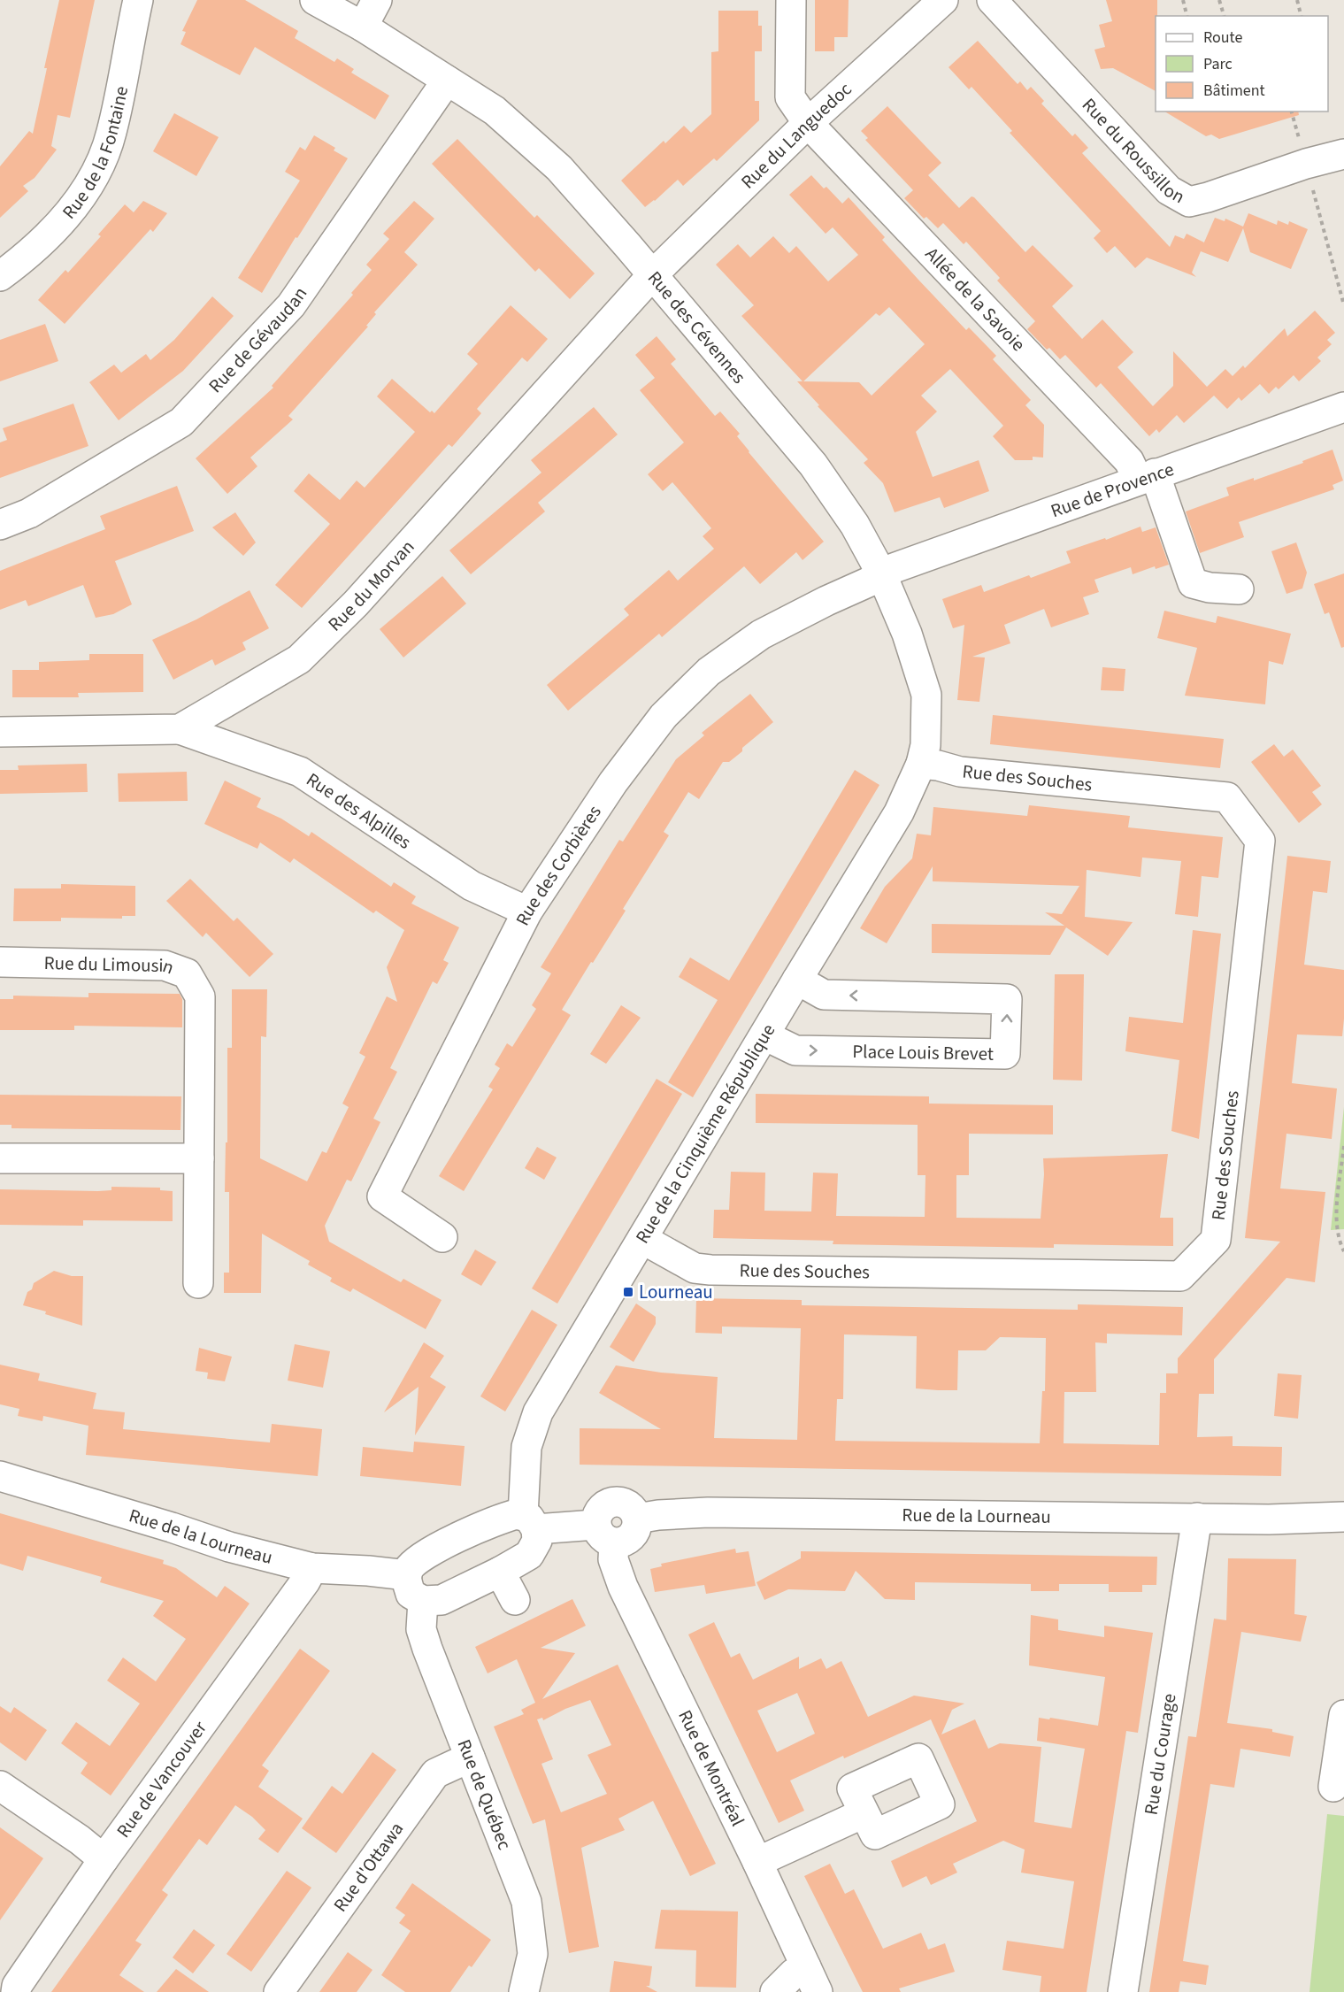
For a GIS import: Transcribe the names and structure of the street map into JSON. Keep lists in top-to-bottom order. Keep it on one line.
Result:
{"streets":{"street":["Rue du Languedoc","Rue du Roussillon","Rue de la Fontaine","Allée de la Savoie","Rue des Cévennes","Rue de Gévaudan","Rue de Provence","Rue du Morvan","Rue des Souches","Rue des Alpilles","Rue des Corbières","Rue du Limousin","Place Louis Brevet","Rue de la Cinquième République","Rue de la Lourneau","Rue du Courage","Rue de Montréal","Rue de Vancouver","Rue de Québec","Rue d'Ottawa"]},"crossings":[["Rue du Languedoc","Allée de la Savoie"],["Rue du Languedoc","Rue des Cévennes"],["Rue du Languedoc","Rue du Morvan"],["Allée de la Savoie","Rue de Provence"],["Rue des Cévennes","Rue de Gévaudan"],["Rue des Cévennes","Rue de Provence"],["Rue des Cévennes","Rue du Morvan"],["Rue des Cévennes","Rue des Souches"],["Rue des Cévennes","Rue des Corbières"],["Rue des Cévennes","Rue de la Cinquième République"],["Rue de Provence","Rue des Corbières"],["Rue du Morvan","Rue des Alpilles"],["Rue des Souches","Rue de la Cinquième République"],["Rue des Alpilles","Rue des Corbières"],["Place Louis Brevet","Rue de la Cinquième République"],["Rue de la Lourneau","Rue du Courage"],["Rue de la Lourneau","Rue de Montréal"],["Rue de la Lourneau","Rue de Vancouver"],["Rue de Québec","Rue d'Ottawa"]],"places":{"transit":["Lourneau"]},"legend":["Route","Parc","Bâtiment"]}
